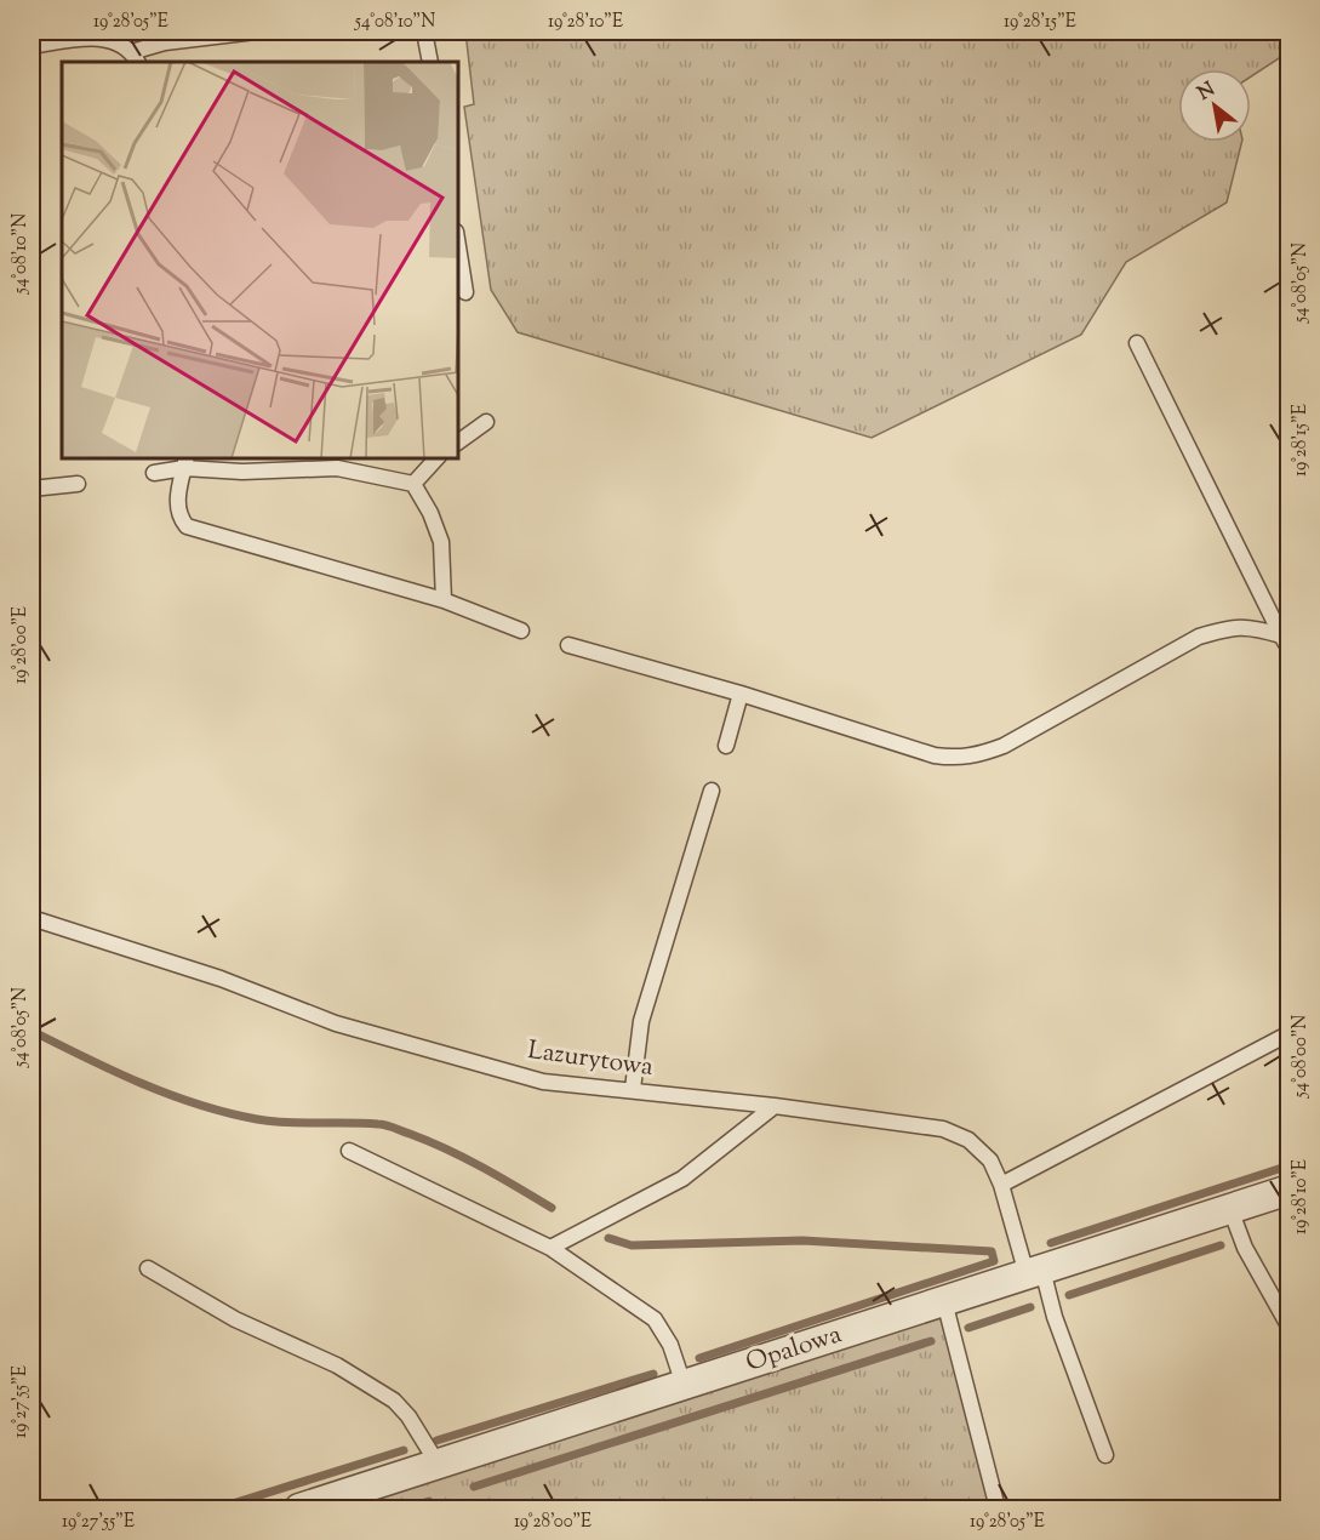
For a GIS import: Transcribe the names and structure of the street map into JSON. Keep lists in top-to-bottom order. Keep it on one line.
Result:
{"streets":{"street":["Opalowa"],"lane":["Lazurytowa"]},"crossings":[["Lazurytowa","Opalowa"]],"north":"top left","coordinates":["19°28'05\"E","54°08'10\"N","19°28'10\"E","19°28'15\"E","54°08'05\"N","19°28'00\"E","54°08'00\"N","19°27'55\"E"]}
